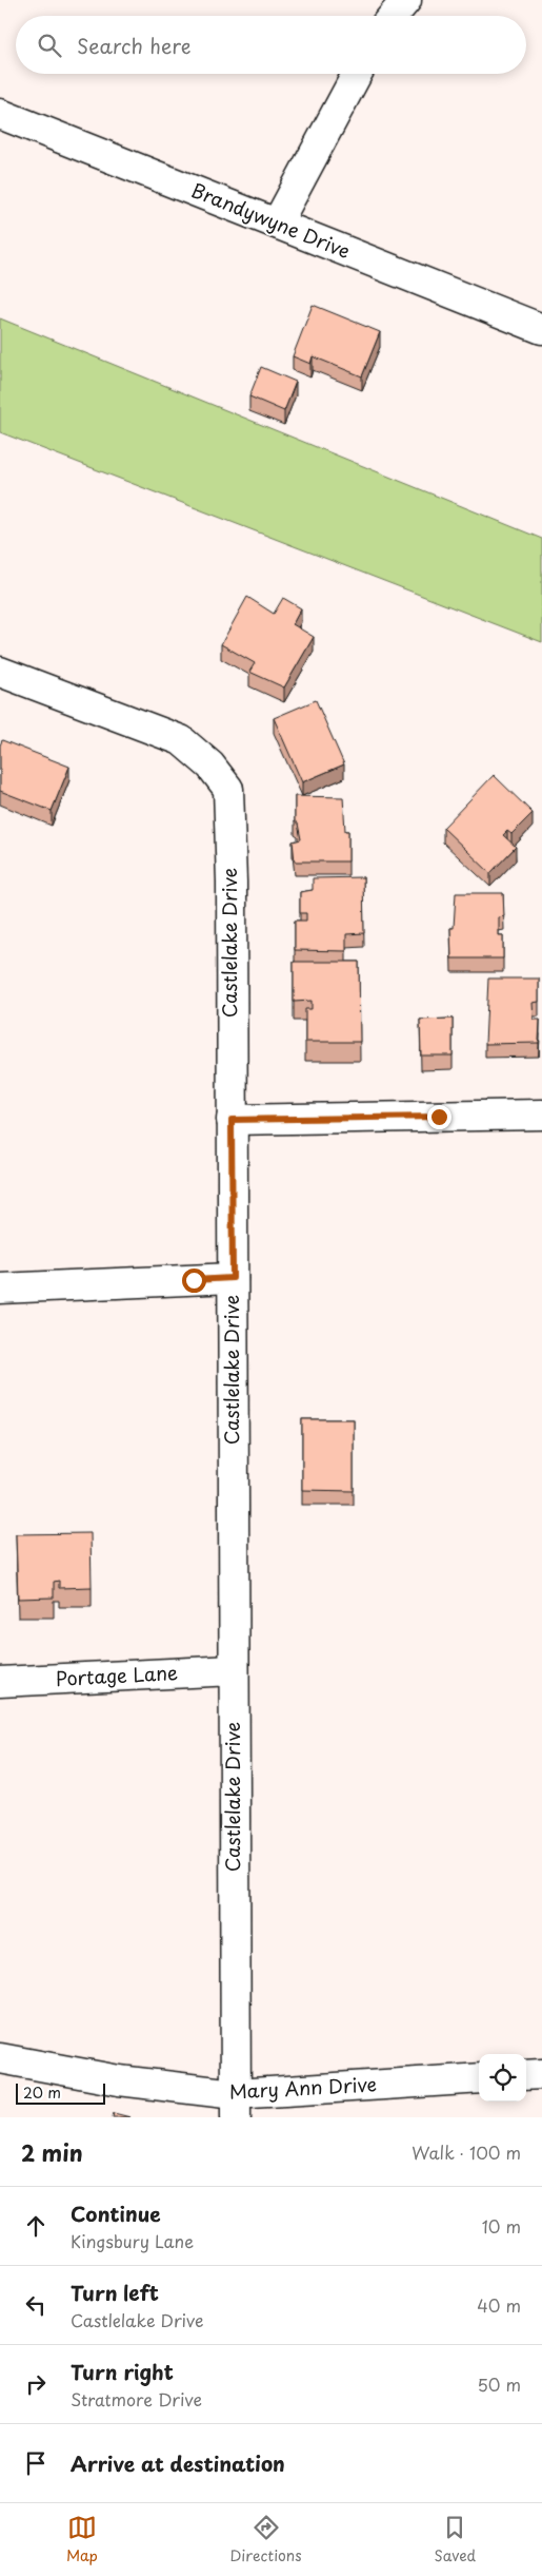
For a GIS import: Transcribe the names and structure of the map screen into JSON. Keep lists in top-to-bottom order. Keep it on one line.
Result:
{"streets":{"street":["Brandywyne Drive","Castlelake Drive","Portage Lane","Mary Ann Drive"]},"crossings":[["Castlelake Drive","Portage Lane"],["Castlelake Drive","Mary Ann Drive"]],"scale_bar":"20 m","page":{"search":"Search here","scale":"20 m","heading":["2 min","Walk · 100 m"],"list":[["Continue","Kingsbury Lane","10 m"],["Turn left","Castlelake Drive","40 m"],["Turn right","Stratmore Drive","50 m"],"Arrive at destination"],"nav":["Map","Directions","Saved"]}}
